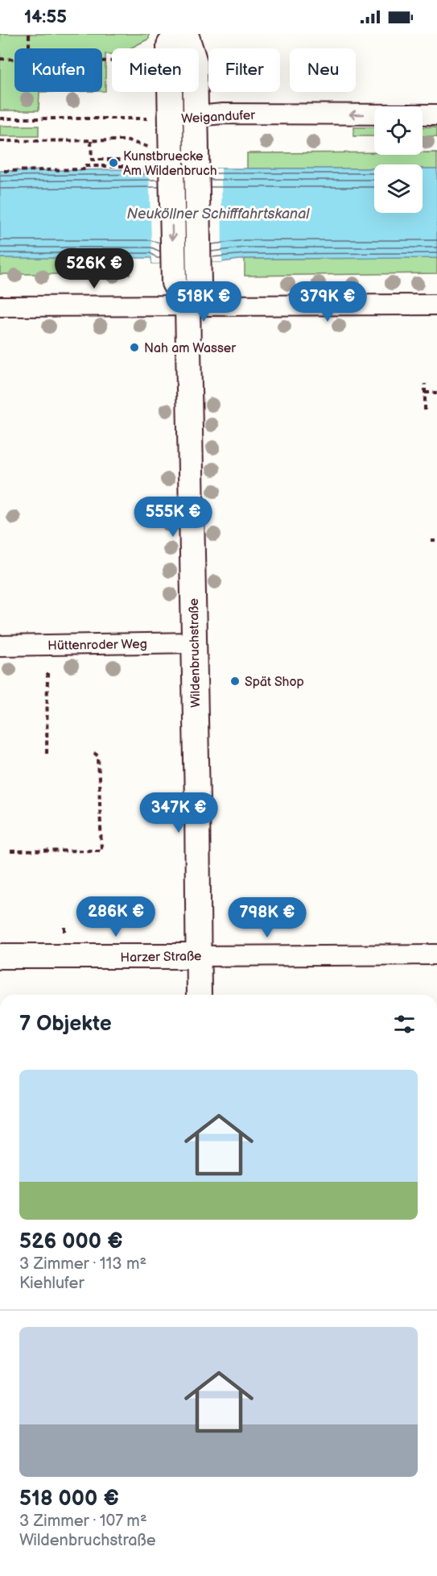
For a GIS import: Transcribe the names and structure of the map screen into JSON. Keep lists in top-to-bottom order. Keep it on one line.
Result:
{"streets":{"street":["Weigandufer","Hüttenroder Weg","Wildenbruchstraße","Harzer Straße"]},"crossings":[["Weigandufer","Wildenbruchstraße"],["Hüttenroder Weg","Wildenbruchstraße"],["Wildenbruchstraße","Harzer Straße"]],"one_way":["Weigandufer"],"water":["Neuköllner Schifffahrtskanal"],"places":["Kunstbruecke Am Wildenbruch","Nah am Wasser","Spät Shop"],"page":{"status":"14:55","chip":["Kaufen","Mieten","Filter","Neu"],"price":["526K €","518K €","379K €","555K €","347K €","286K €","798K €"],"heading":"7 Objekte","list":[{"name":"526 000 €","note":"3 Zimmer · 113 m² · Kiehlufer"},{"name":"518 000 €","note":"3 Zimmer · 107 m² · Wildenbruchstraße"}]}}
